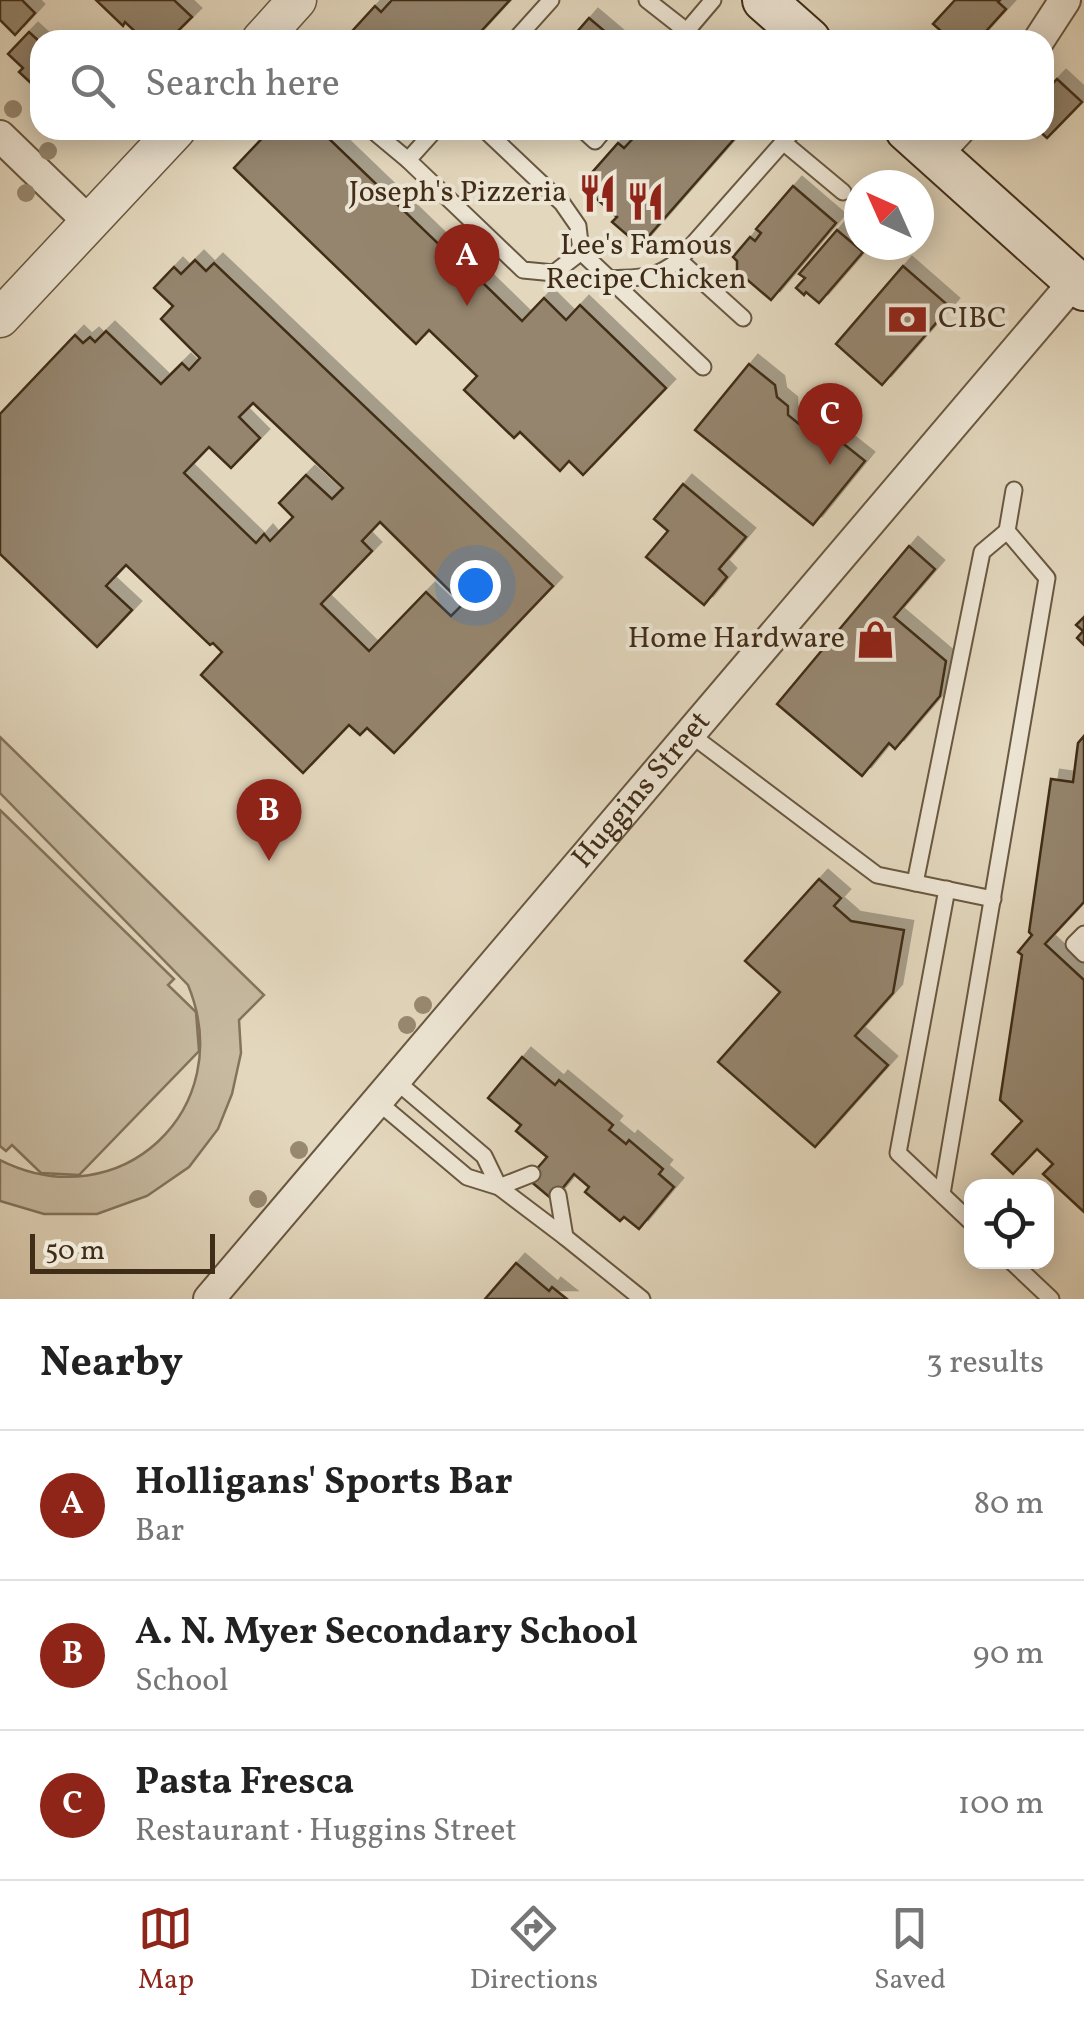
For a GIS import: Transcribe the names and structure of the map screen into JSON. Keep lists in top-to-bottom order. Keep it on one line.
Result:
{"streets":{"street":["Huggins Street"]},"places":{"restaurant":["Joseph's Pizzeria","Lee's Famous Recipe Chicken"],"bank":["CIBC"],"shop":["Home Hardware"]},"scale_bar":"50 m","north":"top left","page":{"search":"Search here","pins":["A","C","B"],"scale":"50 m","heading":["Nearby","3 results"],"list":[{"mark":"A","name":"Holligans' Sports Bar","note":"Bar","value":"80 m"},{"mark":"B","name":"A. N. Myer Secondary School","note":"School","value":"90 m"},{"mark":"C","name":"Pasta Fresca","note":"Restaurant · Huggins Street","value":"100 m"}],"nav":["Map","Directions","Saved"]}}
